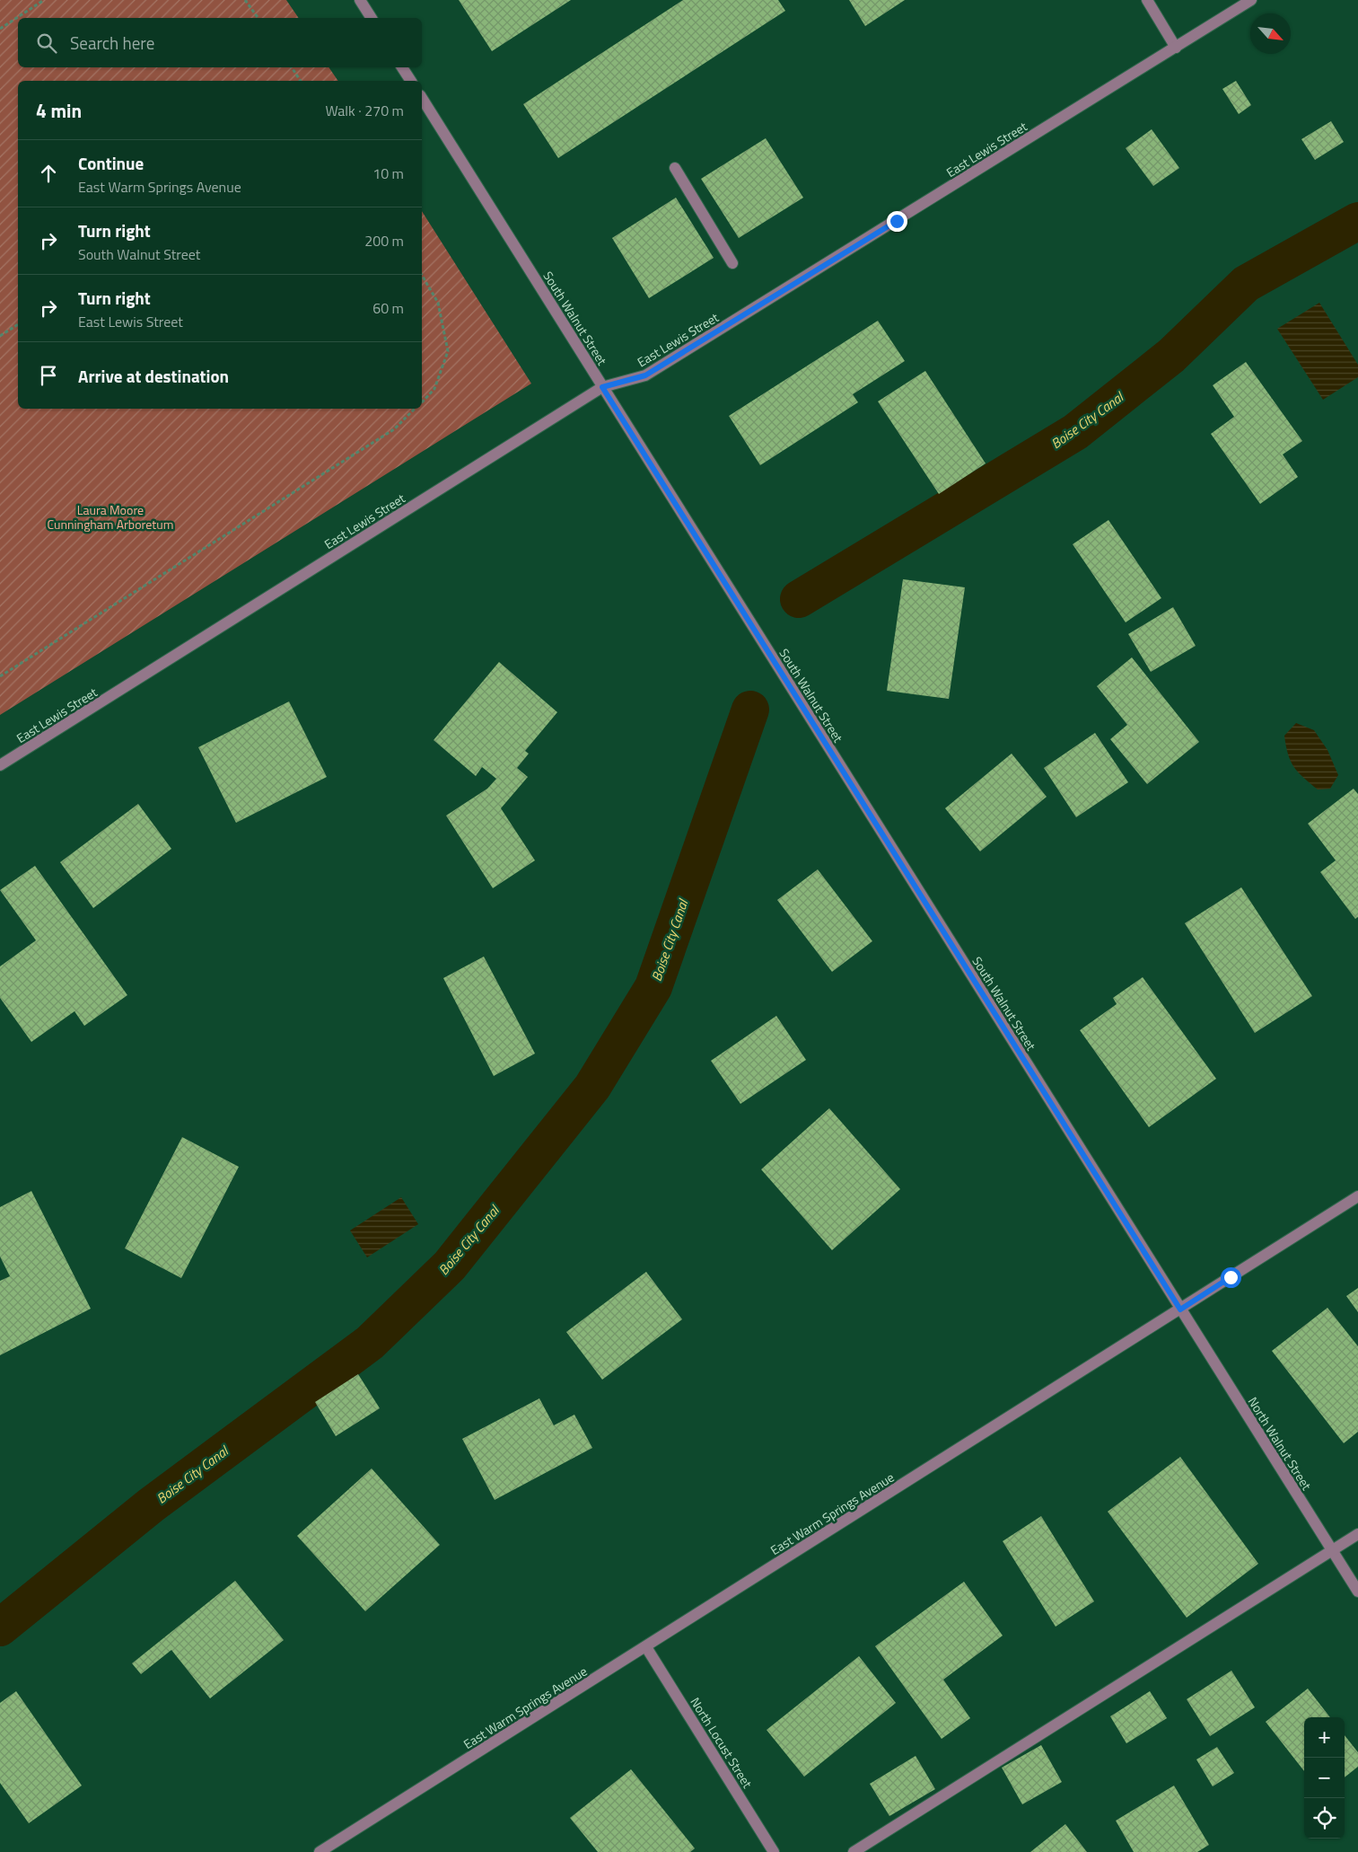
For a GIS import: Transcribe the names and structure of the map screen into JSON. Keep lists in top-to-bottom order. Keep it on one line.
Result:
{"streets":{"street":["East Lewis Street","South Walnut Street","North Walnut Street","East Warm Springs Avenue","North Locust Street"]},"crossings":[["East Lewis Street","South Walnut Street"],["South Walnut Street","North Walnut Street"],["South Walnut Street","East Warm Springs Avenue"],["North Walnut Street","East Warm Springs Avenue"],["East Warm Springs Avenue","North Locust Street"]],"water":["Boise City Canal"],"parks":["Laura Moore Cunningham Arboretum"],"north":"bottom right","page":{"search":"Search here","heading":["4 min","Walk · 270 m"],"list":[["Continue","East Warm Springs Avenue","10 m"],["Turn right","South Walnut Street","200 m"],["Turn right","East Lewis Street","60 m"],"Arrive at destination"],"map_buttons":["+","−"]}}
